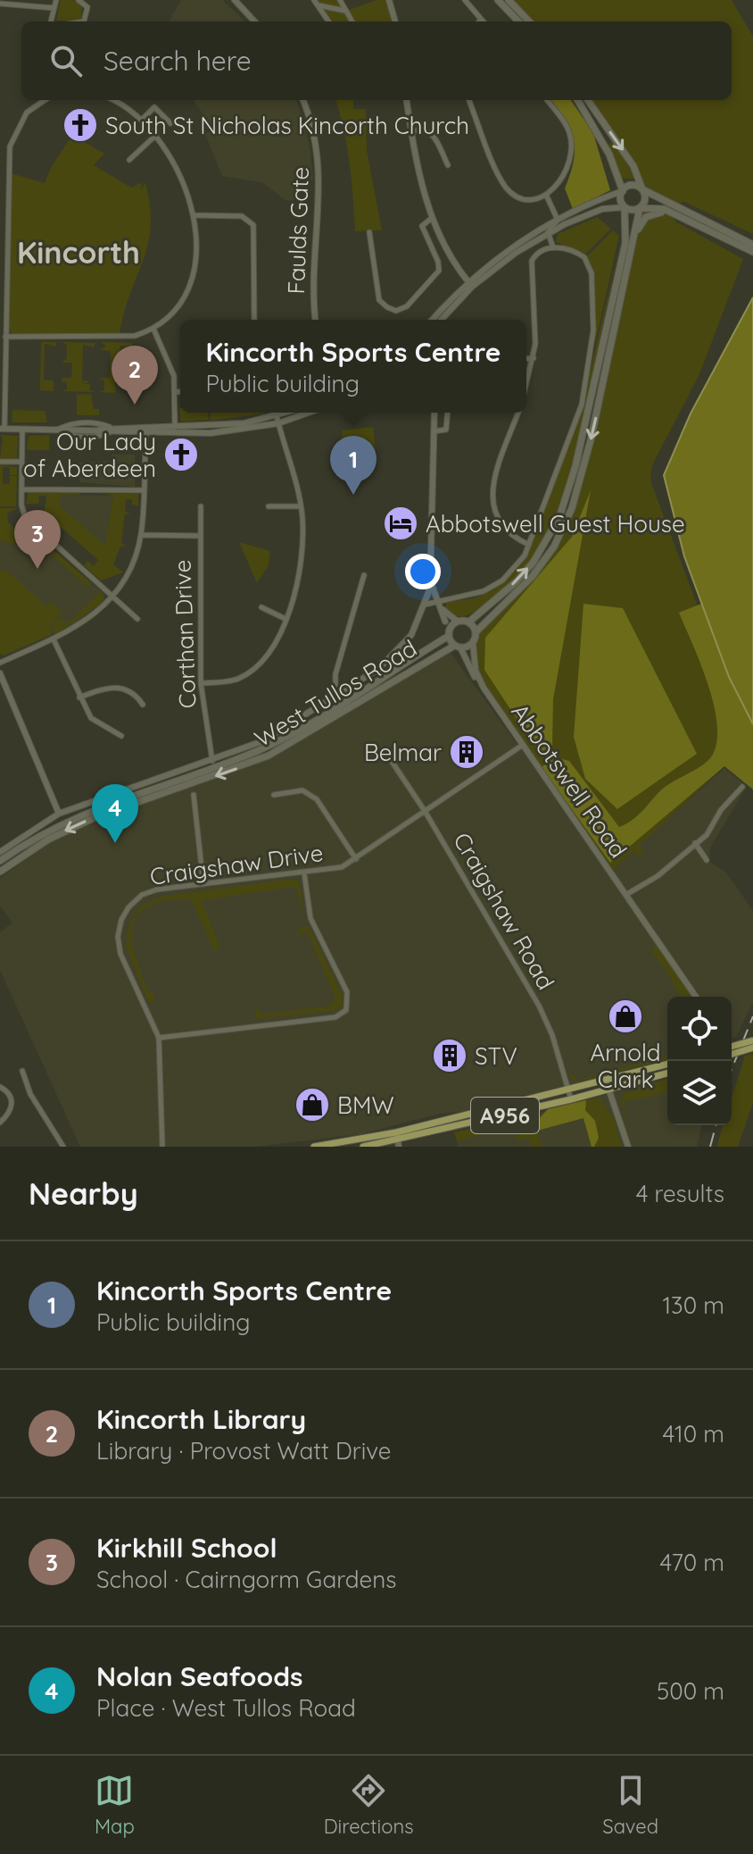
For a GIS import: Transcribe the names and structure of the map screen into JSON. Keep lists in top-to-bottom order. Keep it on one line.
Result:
{"streets":{"main road":["West Tullos Road","A956"],"street":["Faulds Gate","Corthan Drive","Abbotswell Road","Craigshaw Drive","Craigshaw Road"]},"crossings":[["Abbotswell Road","Craigshaw Drive"],["Craigshaw Drive","Craigshaw Road"],["Craigshaw Road","A956"]],"districts":["Kincorth"],"places":{"church":["South St Nicholas Kincorth Church","Our Lady of Aberdeen"],"hotel":["Abbotswell Guest House"],"building":["Belmar","STV"],"shop":["Arnold Clark","BMW"]},"page":{"search":"Search here","popup":["Kincorth Sports Centre","Public building"],"pins":["2","1","3","4"],"heading":["Nearby","4 results"],"list":[{"mark":"1","name":"Kincorth Sports Centre","note":"Public building","value":"130 m"},{"mark":"2","name":"Kincorth Library","note":"Library · Provost Watt Drive","value":"410 m"},{"mark":"3","name":"Kirkhill School","note":"School · Cairngorm Gardens","value":"470 m"},{"mark":"4","name":"Nolan Seafoods","note":"Place · West Tullos Road","value":"500 m"}],"nav":["Map","Directions","Saved"]}}
